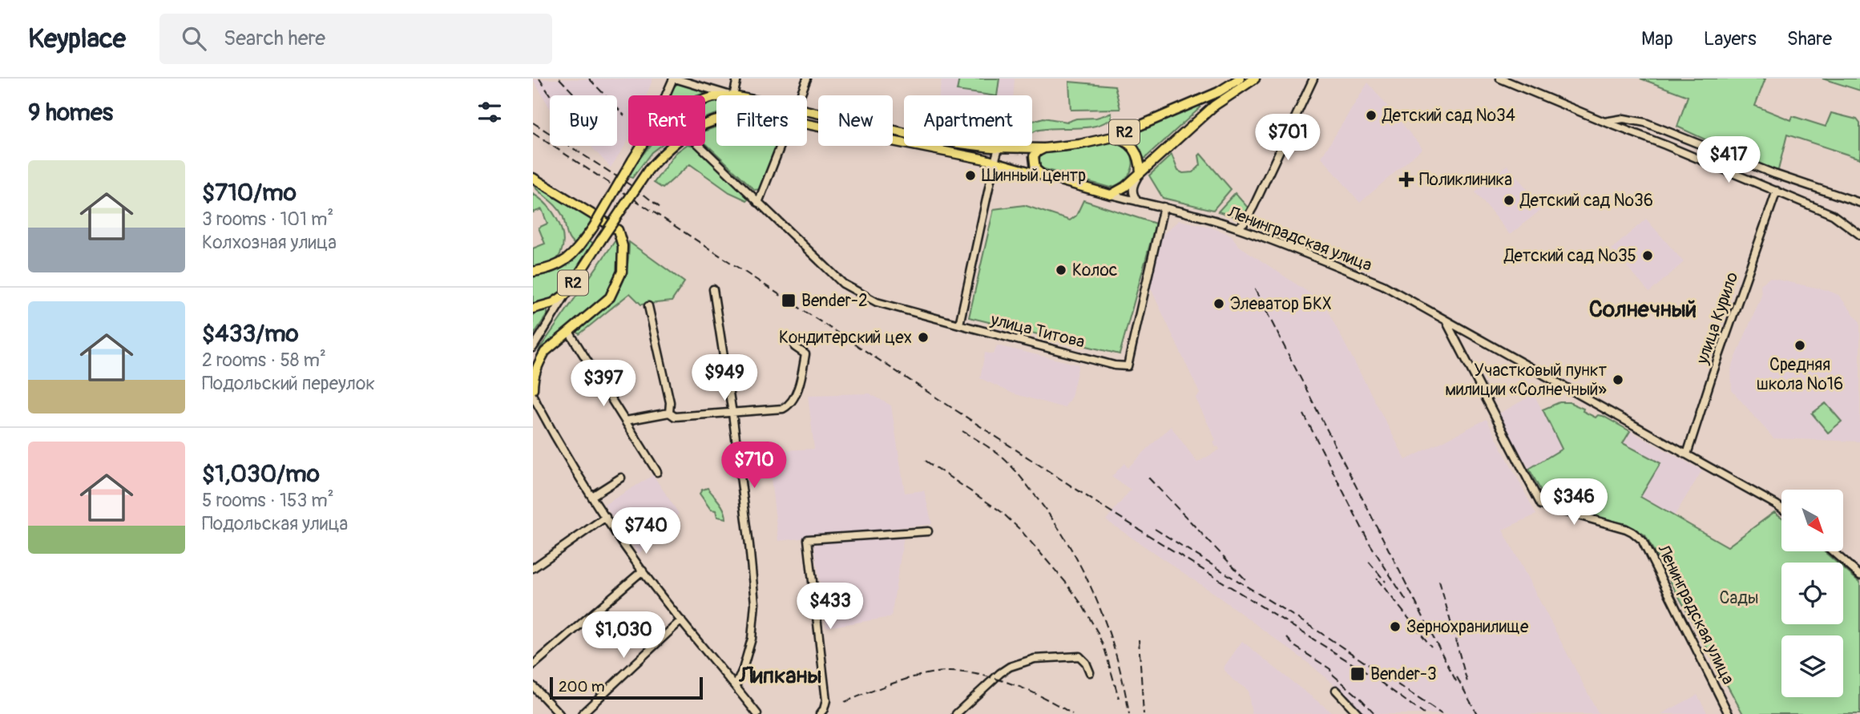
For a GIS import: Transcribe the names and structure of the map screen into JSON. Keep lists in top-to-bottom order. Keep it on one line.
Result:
{"streets":{"main road":["R2"],"street":["Ленинградская улица","улица Курило","улица Титова"]},"crossings":[["R2","Ленинградская улица"],["Ленинградская улица","улица Курило"],["Ленинградская улица","улица Титова"]],"districts":["Солнечный","Липканы"],"parks":["Сады"],"places":{"other":["Детский сад №34","Шинный центр","Детский сад №36","Детский сад №35","Колос","Элеватор БКХ","Кондитерский цех","Средняя школа №16","Участковый пункт милиции «Солнечный»","Зернохранилище"],"health":["Поликлиника"],"transit":["Bender-2","Bender-3"]},"scale_bar":"200 m","north":"bottom right","page":{"header":"Keyplace","search":"Search here","nav":["Map","Layers","Share"],"heading":"9 homes","chip":["Buy","Rent","Filters","New","Apartment"],"price":["$701","$417","$949","$397","$710","$346","$740","$433","$1,030"],"list":[{"name":"$710/mo","note":"3 rooms · 101 m² · Колхозная улица"},{"name":"$433/mo","note":"2 rooms · 58 m² · Подольский переулок"},{"name":"$1,030/mo","note":"5 rooms · 153 m² · Подольская улица"}],"scale":"200 m"}}
